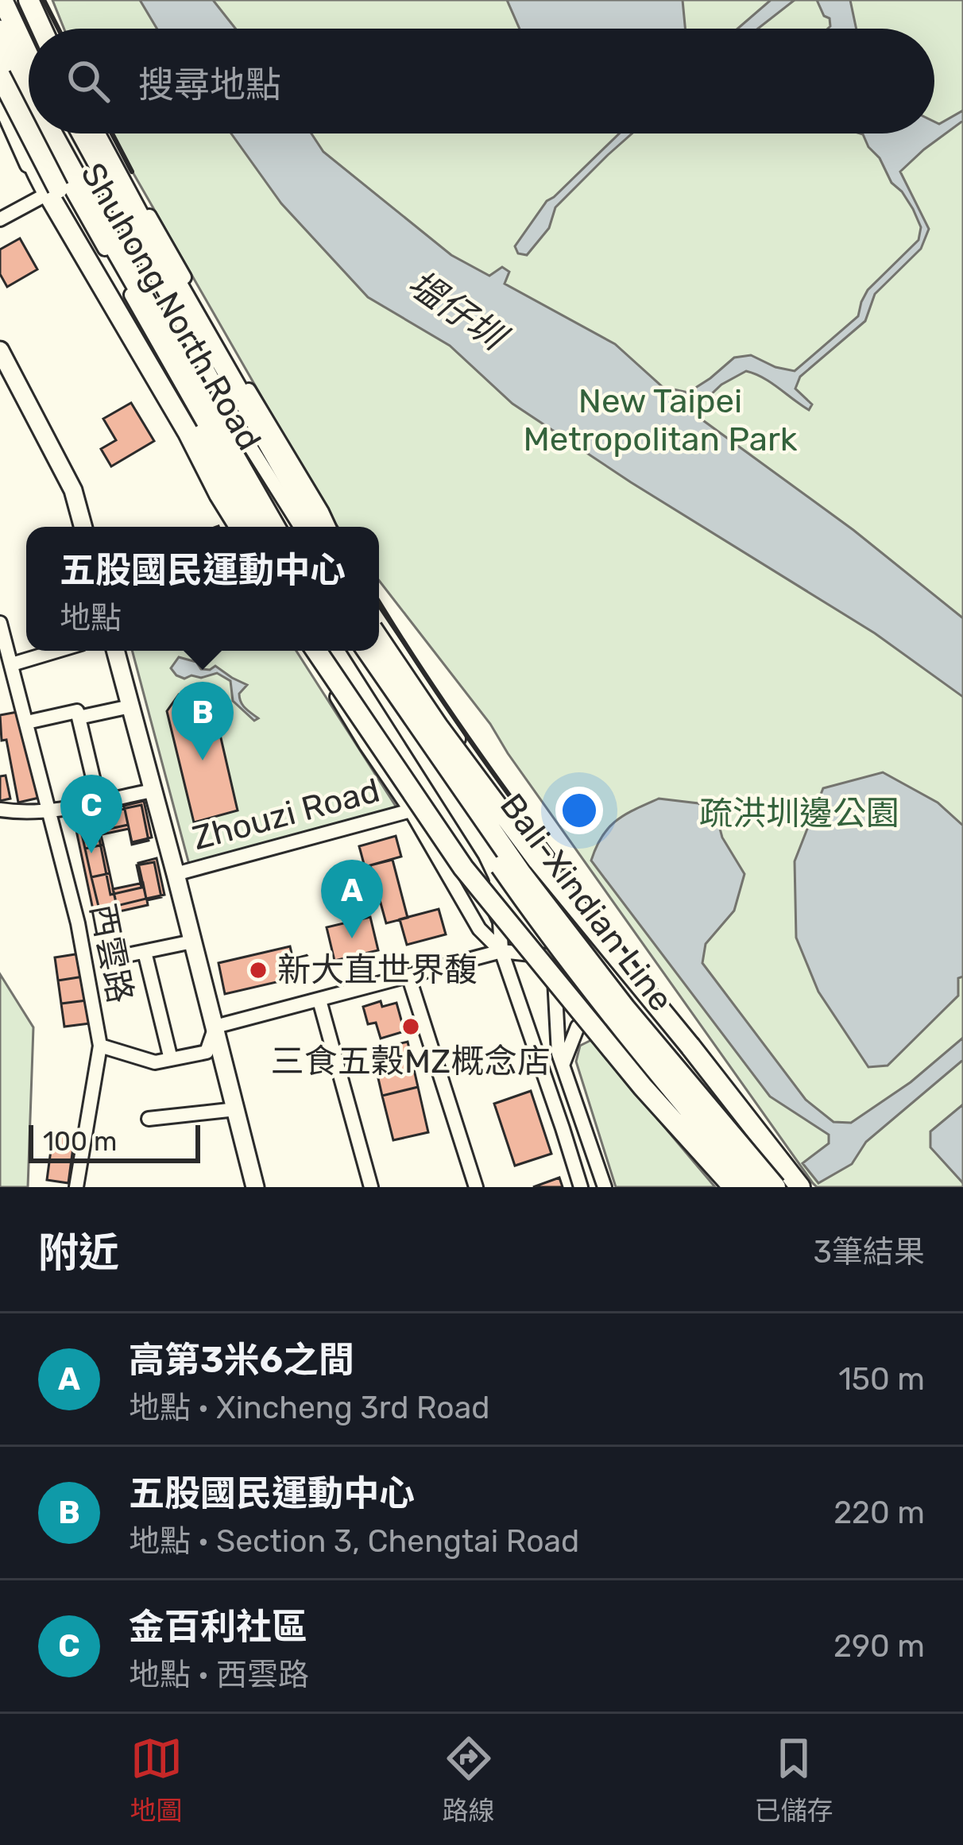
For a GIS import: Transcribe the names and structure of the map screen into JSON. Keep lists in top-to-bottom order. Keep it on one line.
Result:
{"streets":{"highway":["Bali-Xindian Line"],"street":["Shuhong North Road","Zhouzi Road","西雲路"]},"water":["塭仔圳"],"parks":["New Taipei Metropolitan Park","疏洪圳邊公園"],"places":["新大直世界馥","三食五穀MZ概念店"],"scale_bar":"100 m","page":{"search":"搜尋地點","popup":["五股國民運動中心","地點"],"pins":["B","C","A"],"scale":"100 m","heading":["附近","3筆結果"],"list":[{"mark":"A","name":"高第3米6之間","note":"地點 · Xincheng 3rd Road","value":"150 m"},{"mark":"B","name":"五股國民運動中心","note":"地點 · Section 3, Chengtai Road","value":"220 m"},{"mark":"C","name":"金百利社區","note":"地點 · 西雲路","value":"290 m"}],"nav":["地圖","路線","已儲存"]}}
